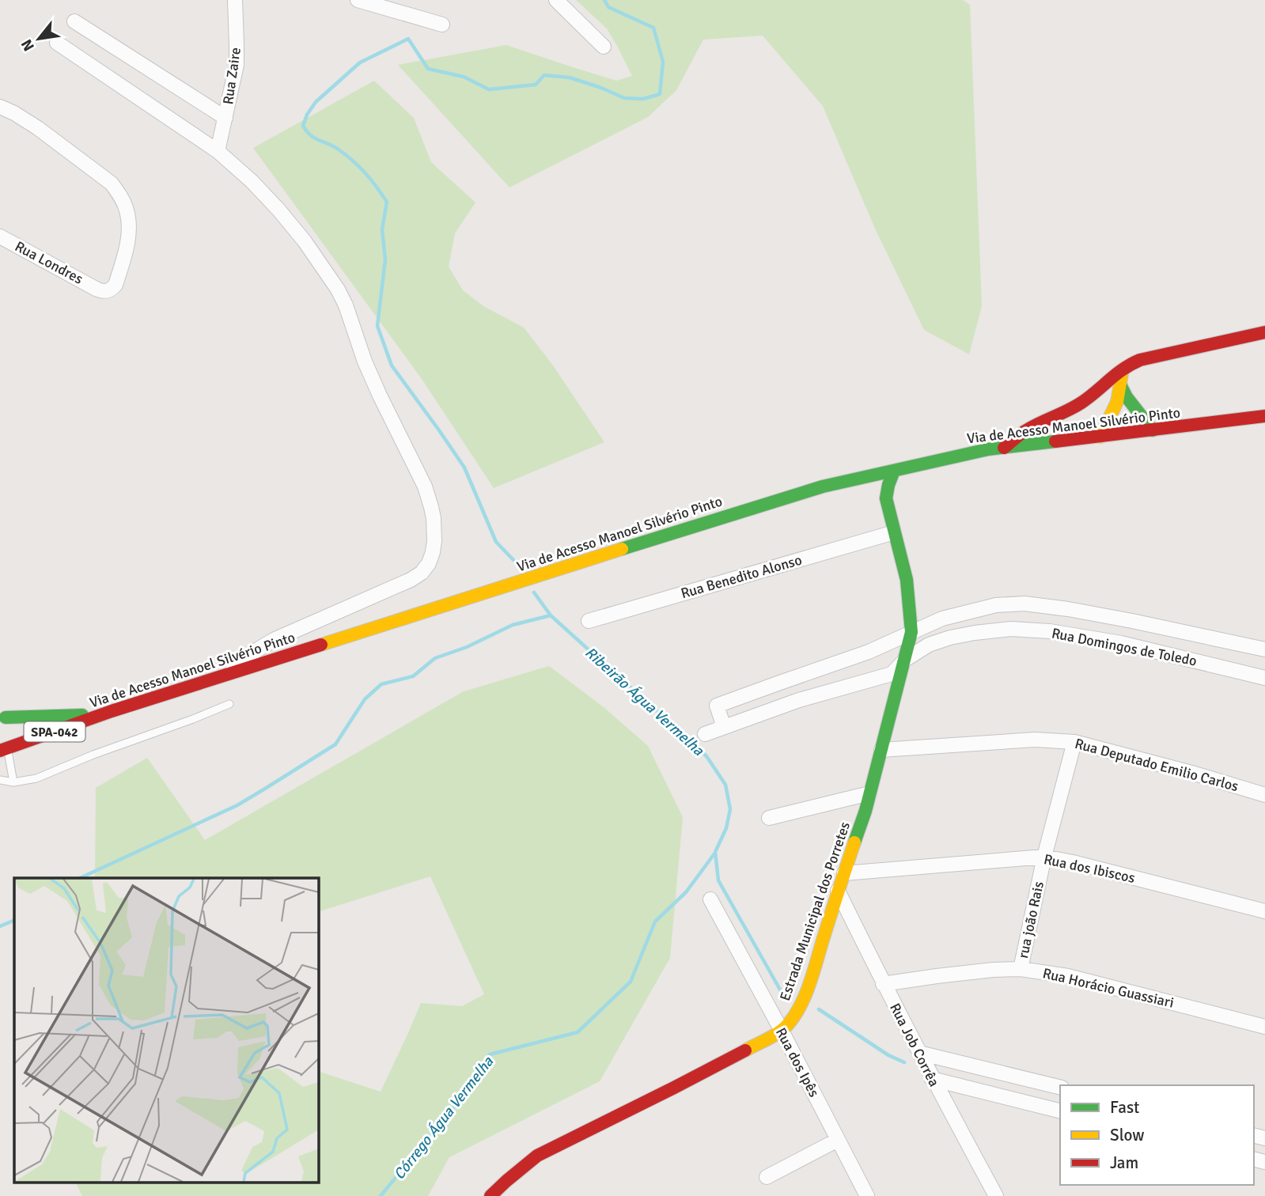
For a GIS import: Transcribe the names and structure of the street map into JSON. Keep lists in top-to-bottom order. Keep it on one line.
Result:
{"streets":{"main road":["Via de Acesso Manoel Silvério Pinto","SPA-042","Estrada Municipal dos Porretes"],"street":["Rua Zaire","Rua Londres","Rua Benedito Alonso","Rua Domingos de Toledo","Rua Deputado Emilio Carlos","Rua dos Ibiscos","rua joão Rais","Rua Horácio Guassiari","Rua Job Corrêa","Rua dos Ipês"]},"crossings":[["Via de Acesso Manoel Silvério Pinto","Estrada Municipal dos Porretes"],["Rua Benedito Alonso","Estrada Municipal dos Porretes"],["Rua Domingos de Toledo","Estrada Municipal dos Porretes"],["Rua Deputado Emilio Carlos","Estrada Municipal dos Porretes"],["Rua Deputado Emilio Carlos","rua joão Rais"],["Rua dos Ibiscos","Estrada Municipal dos Porretes"],["Rua dos Ibiscos","rua joão Rais"],["Estrada Municipal dos Porretes","Rua Job Corrêa"],["Estrada Municipal dos Porretes","Rua dos Ipês"],["rua joão Rais","Rua Horácio Guassiari"],["Rua Horácio Guassiari","Rua Job Corrêa"]],"water":["Ribeirão Água Vermelha","Córrego Água Vermelha"],"legend":["Fast","Slow","Jam"],"north":"bottom left"}
